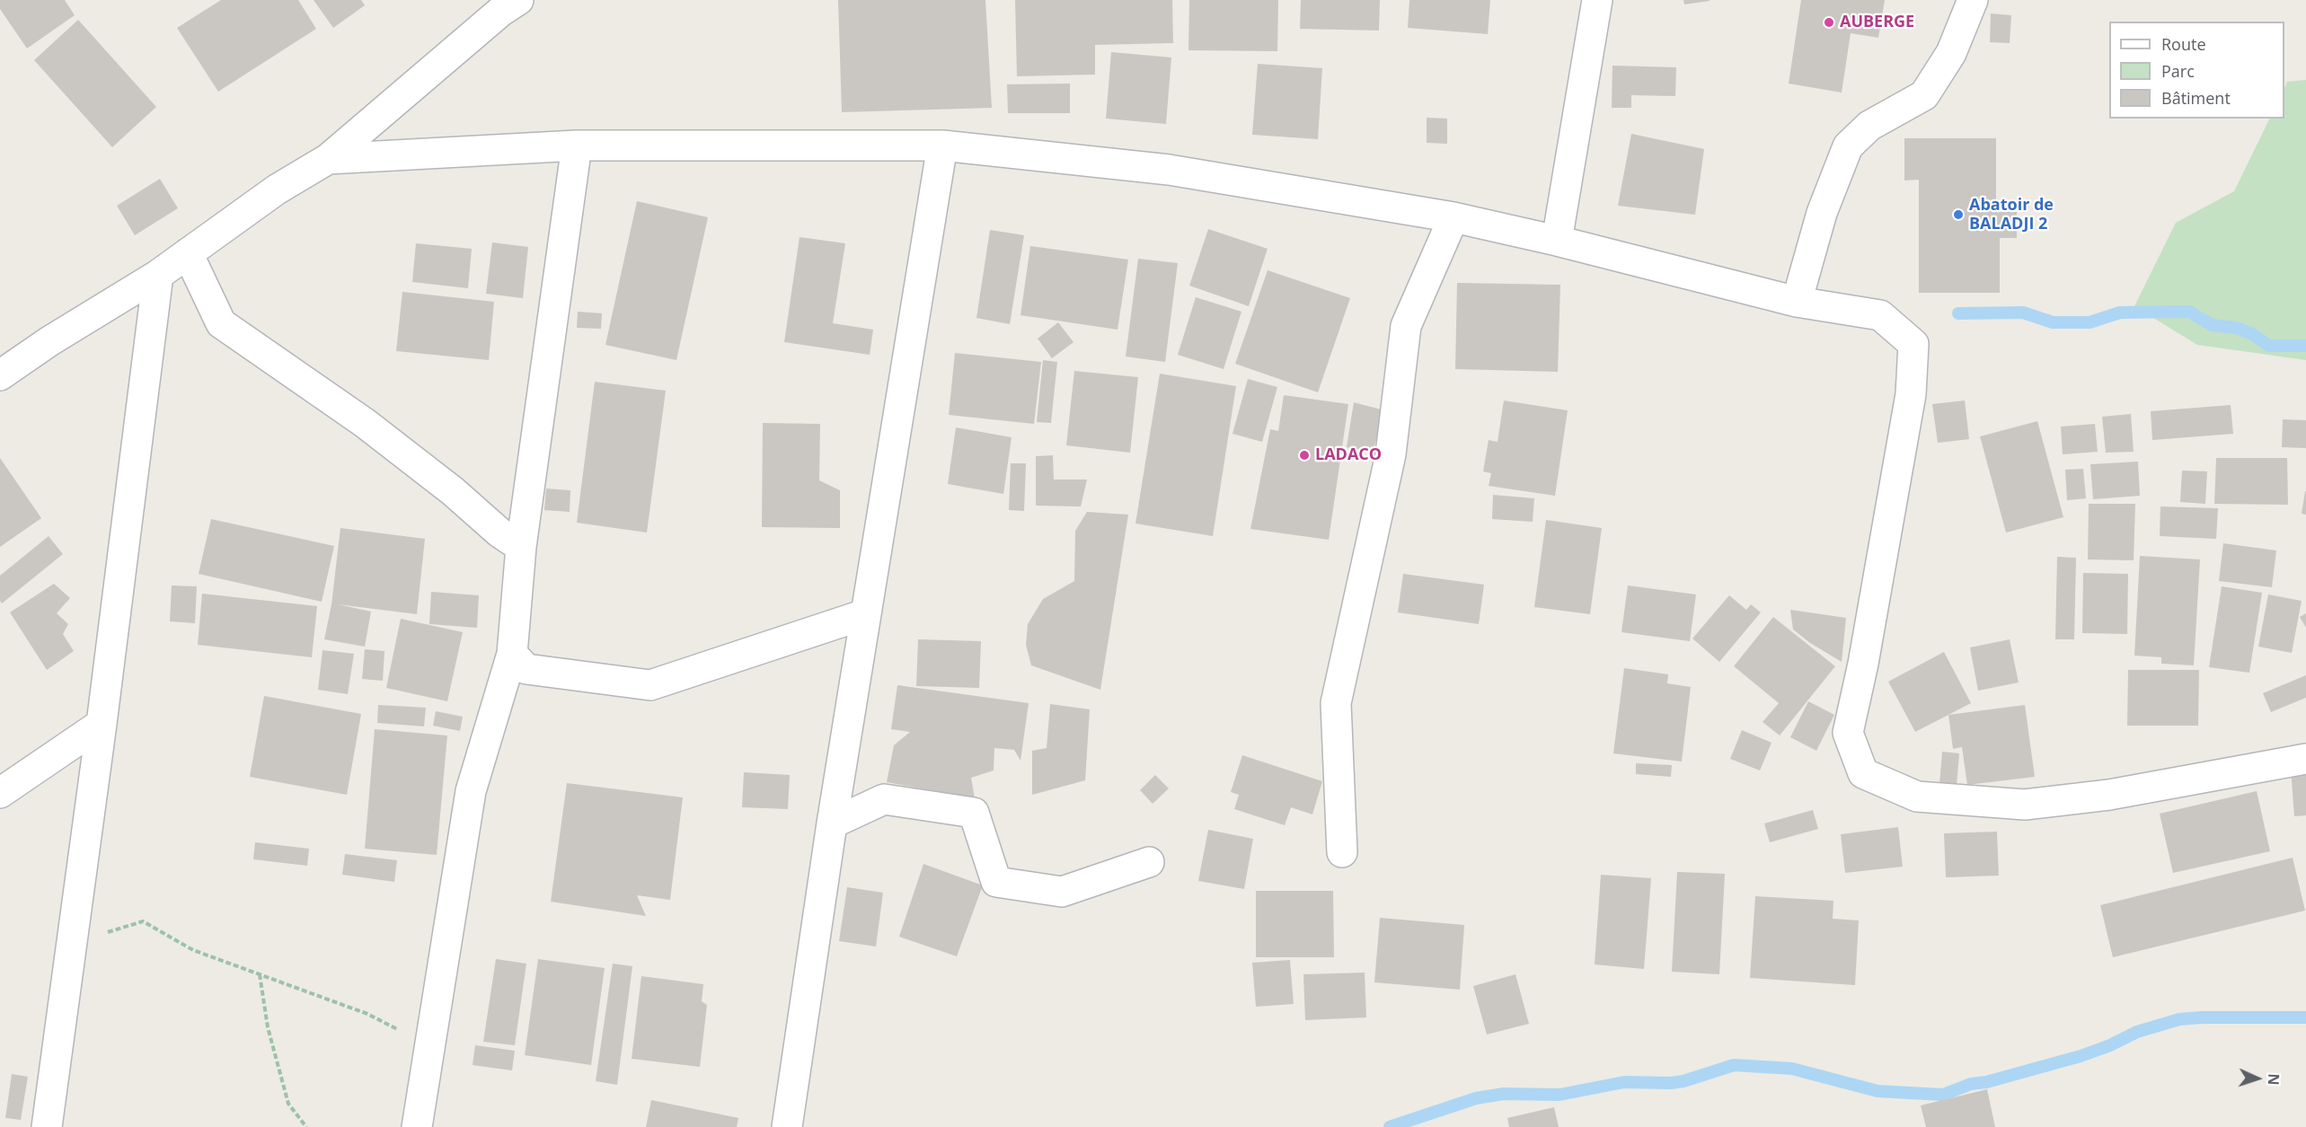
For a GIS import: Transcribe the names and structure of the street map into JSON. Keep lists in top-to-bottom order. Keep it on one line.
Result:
{"places":["AUBERGE","Abatoir de BALADJI 2","LADACO"],"legend":["Route","Parc","Bâtiment"],"north":"right"}
